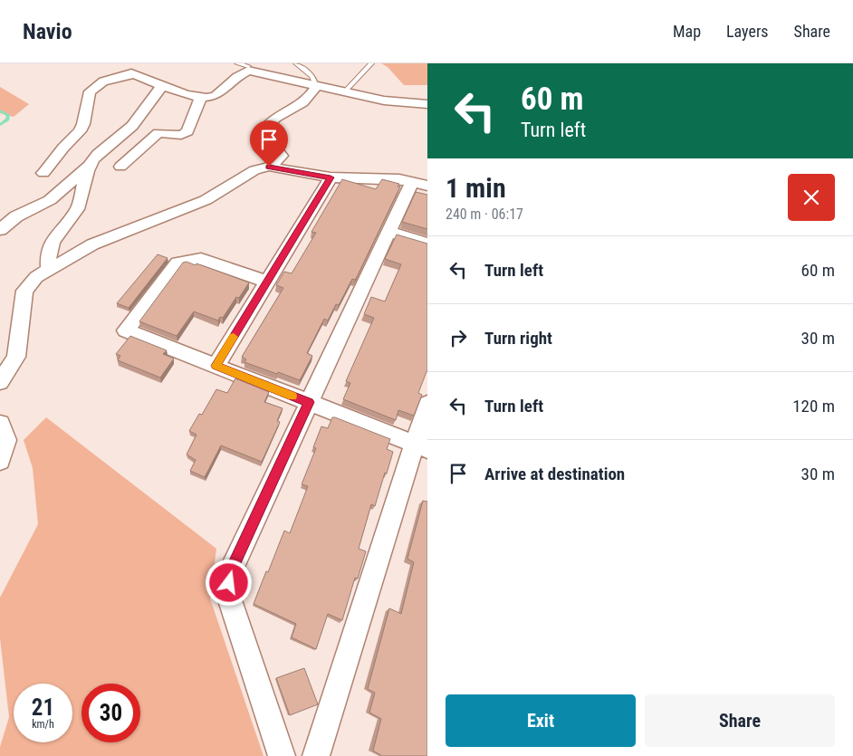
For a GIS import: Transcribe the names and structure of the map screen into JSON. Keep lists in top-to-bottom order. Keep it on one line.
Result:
{"page":{"header":"Navio","nav":["Map","Layers","Share"],"turn":["60 m","Turn left"],"heading":["1 min","240 m · 06:17"],"list":[{"name":"Turn left","value":"60 m"},{"name":"Turn right","value":"30 m"},{"name":"Turn left","value":"120 m"},{"name":"Arrive at destination","value":"30 m"}],"speed":"21 km/h","limit":"30","buttons":["Exit","Share"]}}
